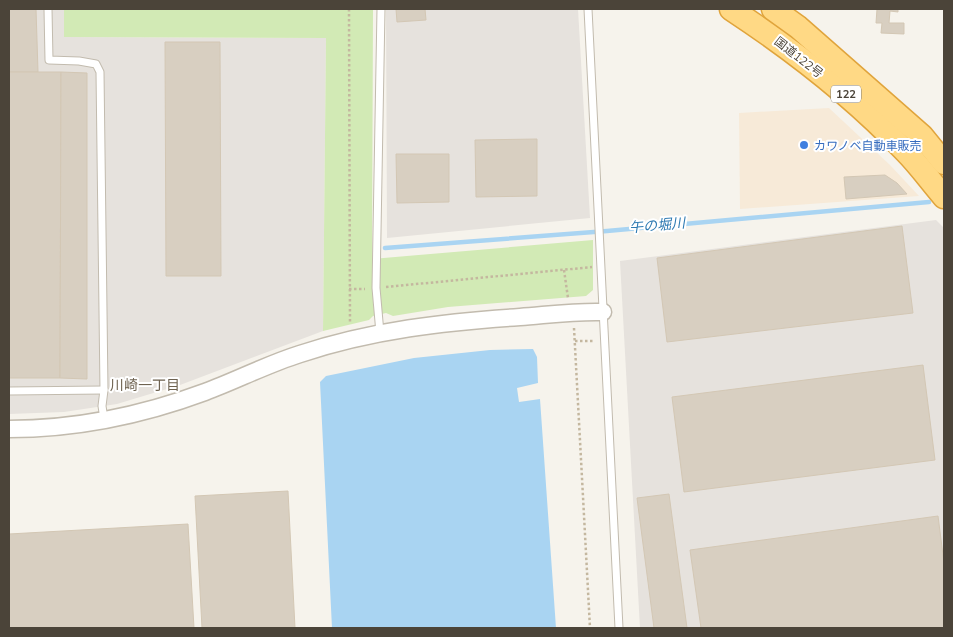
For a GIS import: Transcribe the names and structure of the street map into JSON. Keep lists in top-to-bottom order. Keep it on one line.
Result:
{"streets":{"highway":["国道122号","122"]},"districts":["川崎一丁目"],"water":["午の堀川"],"places":["カワノベ自動車販売"]}
